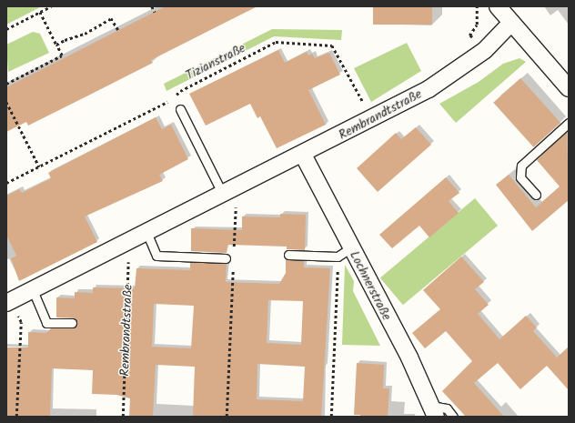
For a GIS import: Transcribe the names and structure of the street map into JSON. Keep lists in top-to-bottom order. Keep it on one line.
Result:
{"streets":{"street":["Rembrandtstraße","Lochnerstraße"],"path":["Tizianstraße"]},"crossings":[["Tizianstraße","Rembrandtstraße"],["Rembrandtstraße","Lochnerstraße"]]}
